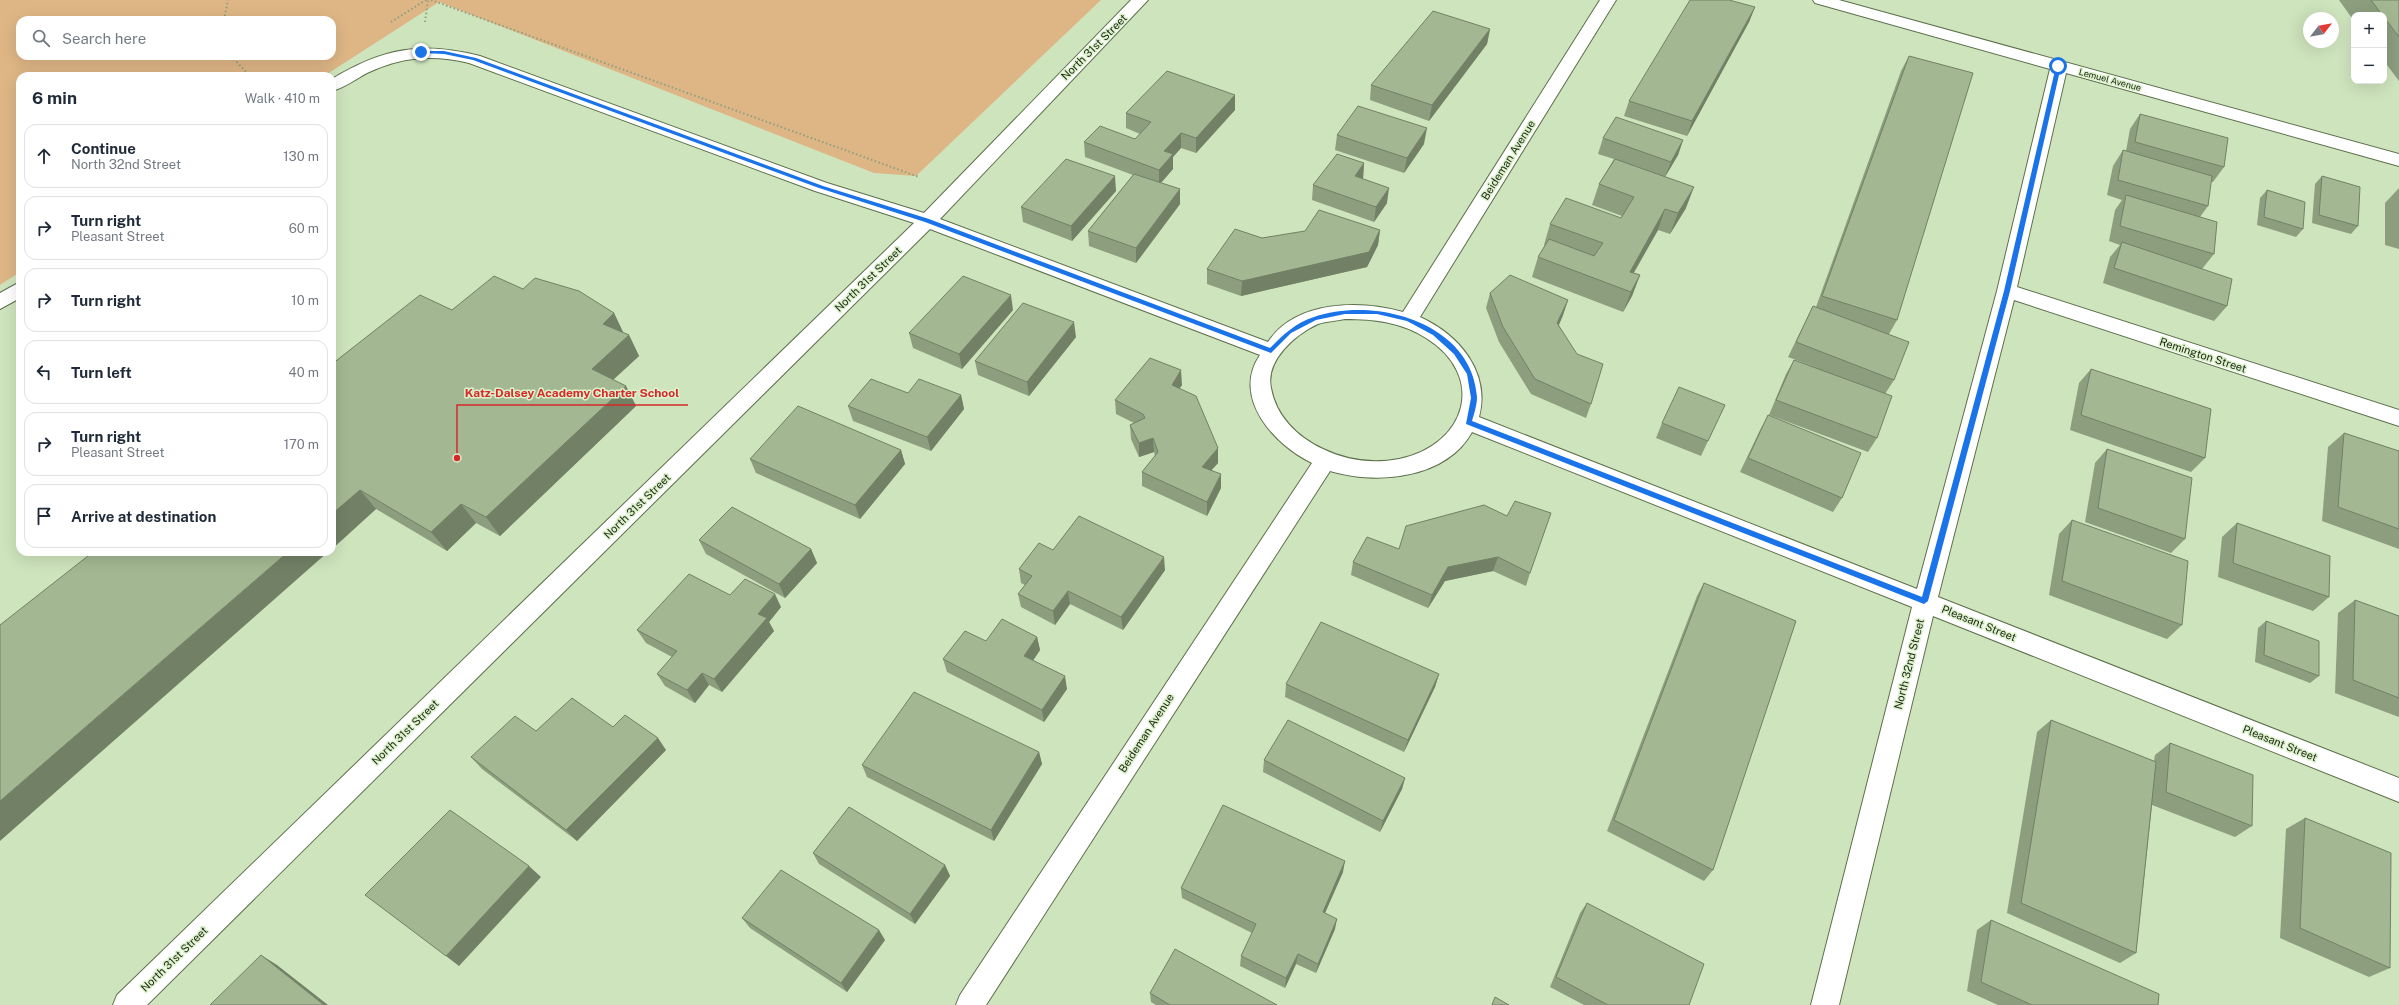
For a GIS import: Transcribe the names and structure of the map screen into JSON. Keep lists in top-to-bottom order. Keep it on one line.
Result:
{"streets":{"street":["North 31st Street","Lemuel Avenue","Beideman Avenue","Remington Street","Pleasant Street","North 32nd Street"]},"crossings":[["Lemuel Avenue","North 32nd Street"],["Remington Street","North 32nd Street"],["Pleasant Street","North 32nd Street"]],"places":["Katz-Dalsey Academy Charter School"],"north":"top right","page":{"map_buttons":["+","−"],"search":"Search here","heading":["6 min","Walk · 410 m"],"list":[["Continue","North 32nd Street","130 m"],["Turn right","Pleasant Street","60 m"],["Turn right","10 m"],["Turn left","40 m"],["Turn right","Pleasant Street","170 m"],"Arrive at destination"]}}
